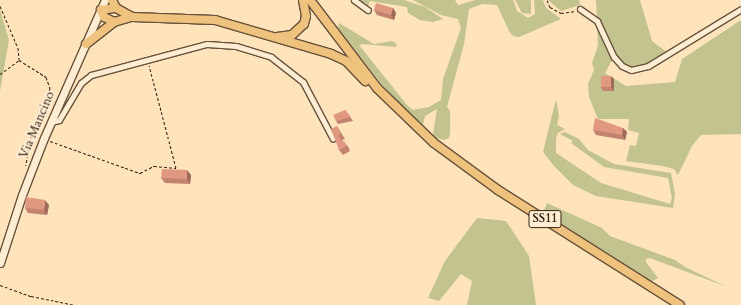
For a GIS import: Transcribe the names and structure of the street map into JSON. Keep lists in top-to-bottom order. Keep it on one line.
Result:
{"streets":{"highway":["SS11"],"main road":["Via Mancino"]}}
